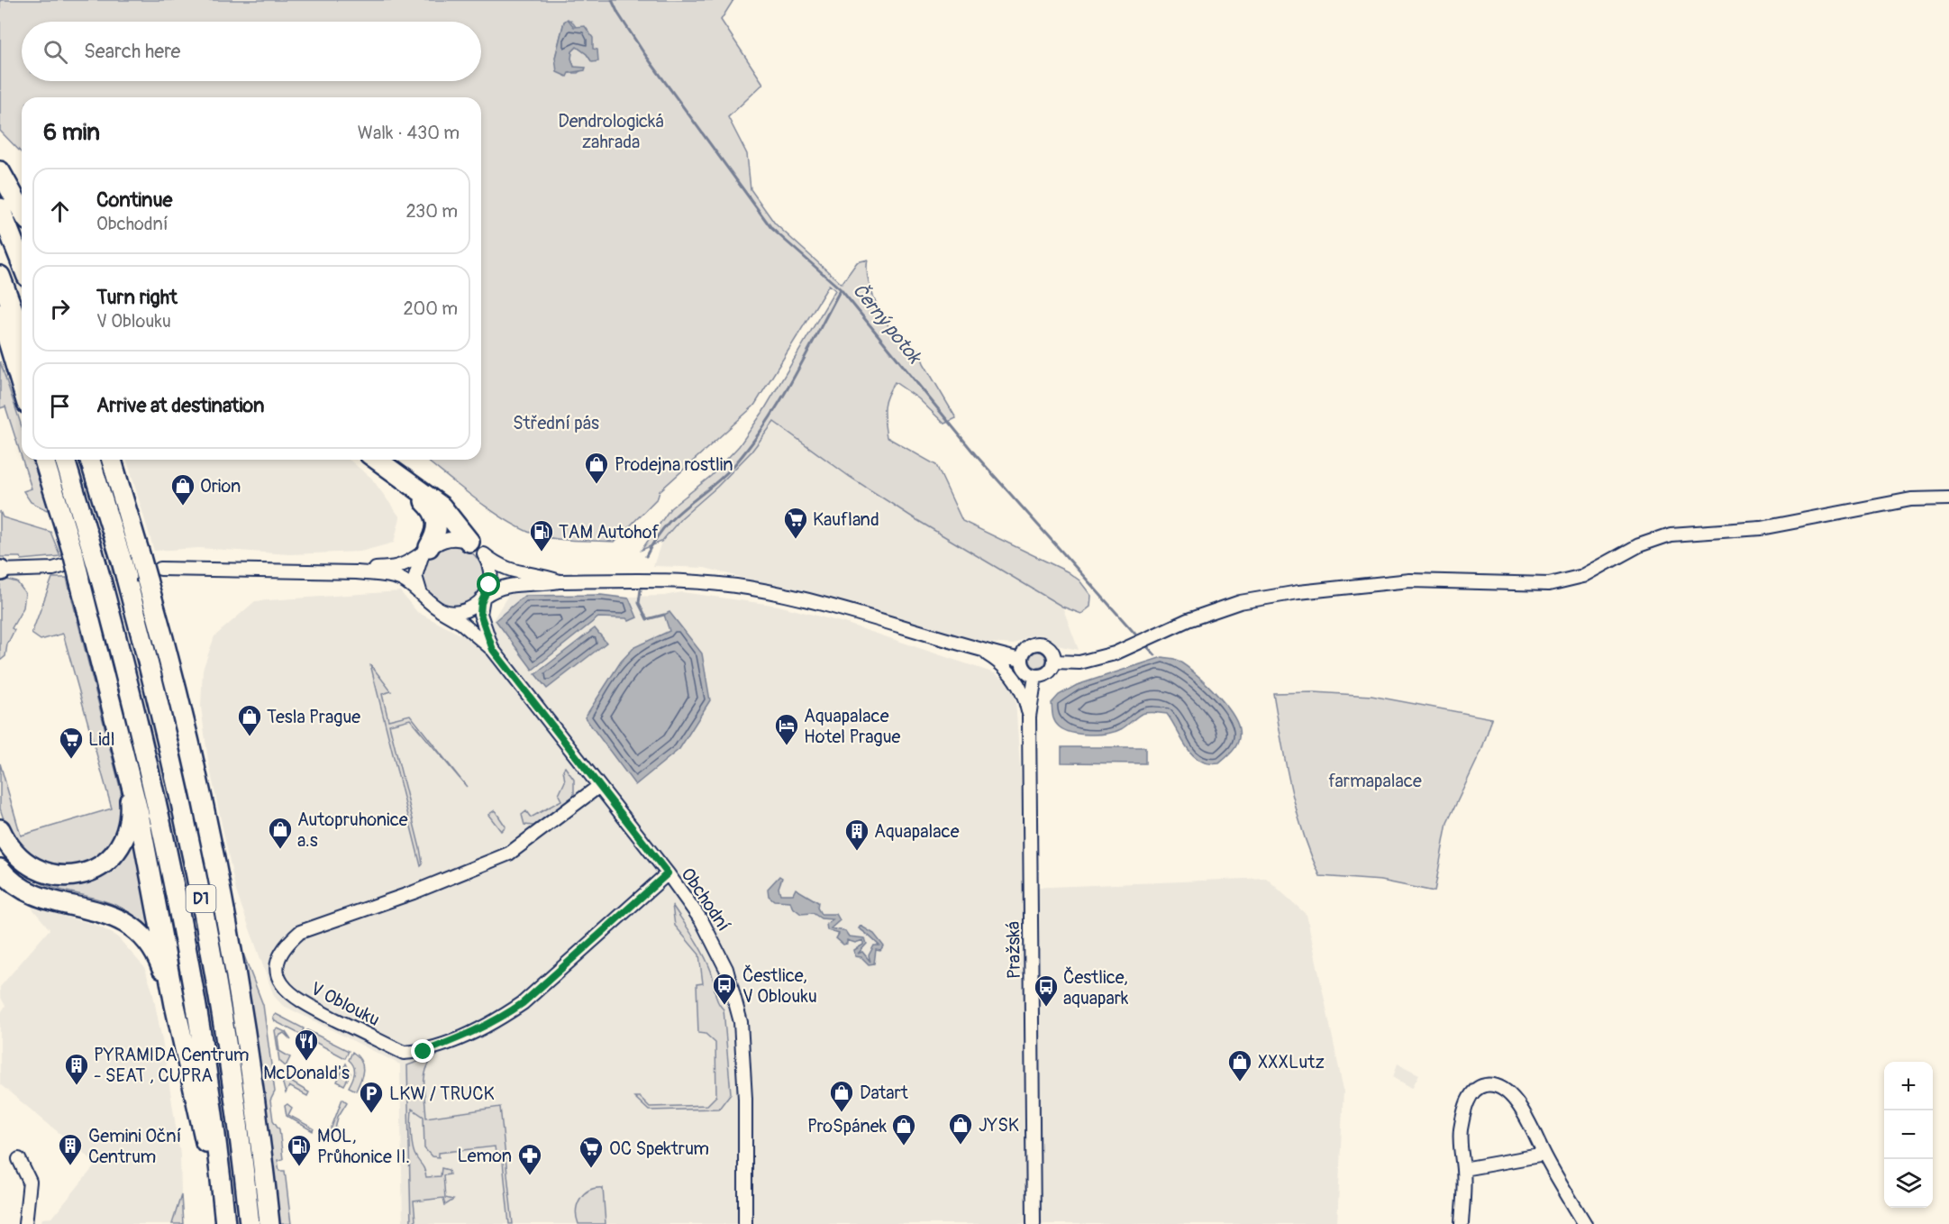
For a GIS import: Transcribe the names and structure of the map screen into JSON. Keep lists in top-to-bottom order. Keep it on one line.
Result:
{"streets":{"highway":["D1"],"street":["Obchodní","Pražská","V Oblouku"]},"crossings":[["Obchodní","V Oblouku"]],"water":["Černý potok"],"parks":["Dendrologická zahrada","Střední pás","farmapalace"],"places":{"shop":["Prodejna rostlin","Orion","Tesla Prague","Autopruhonice a.s","XXXLutz","Datart","JYSK","ProSpánek"],"supermarket":["Kaufland","Lidl","OC Spektrum"],"fuel station":["TAM Autohof","MOL, Průhonice II."],"hotel":["Aquapalace Hotel Prague"],"building":["Aquapalace","PYRAMIDA Centrum - SEAT , CUPRA","Gemini Oční Centrum"],"bus stop":["Čestlice, V Oblouku","Čestlice, aquapark"],"restaurant":["McDonald's"],"parking":["LKW / TRUCK"],"pharmacy":["Lemon"]},"page":{"search":"Search here","heading":["6 min","Walk · 430 m"],"list":[["Continue","Obchodní","230 m"],["Turn right","V Oblouku","200 m"],"Arrive at destination"],"map_buttons":["+","−"]}}
